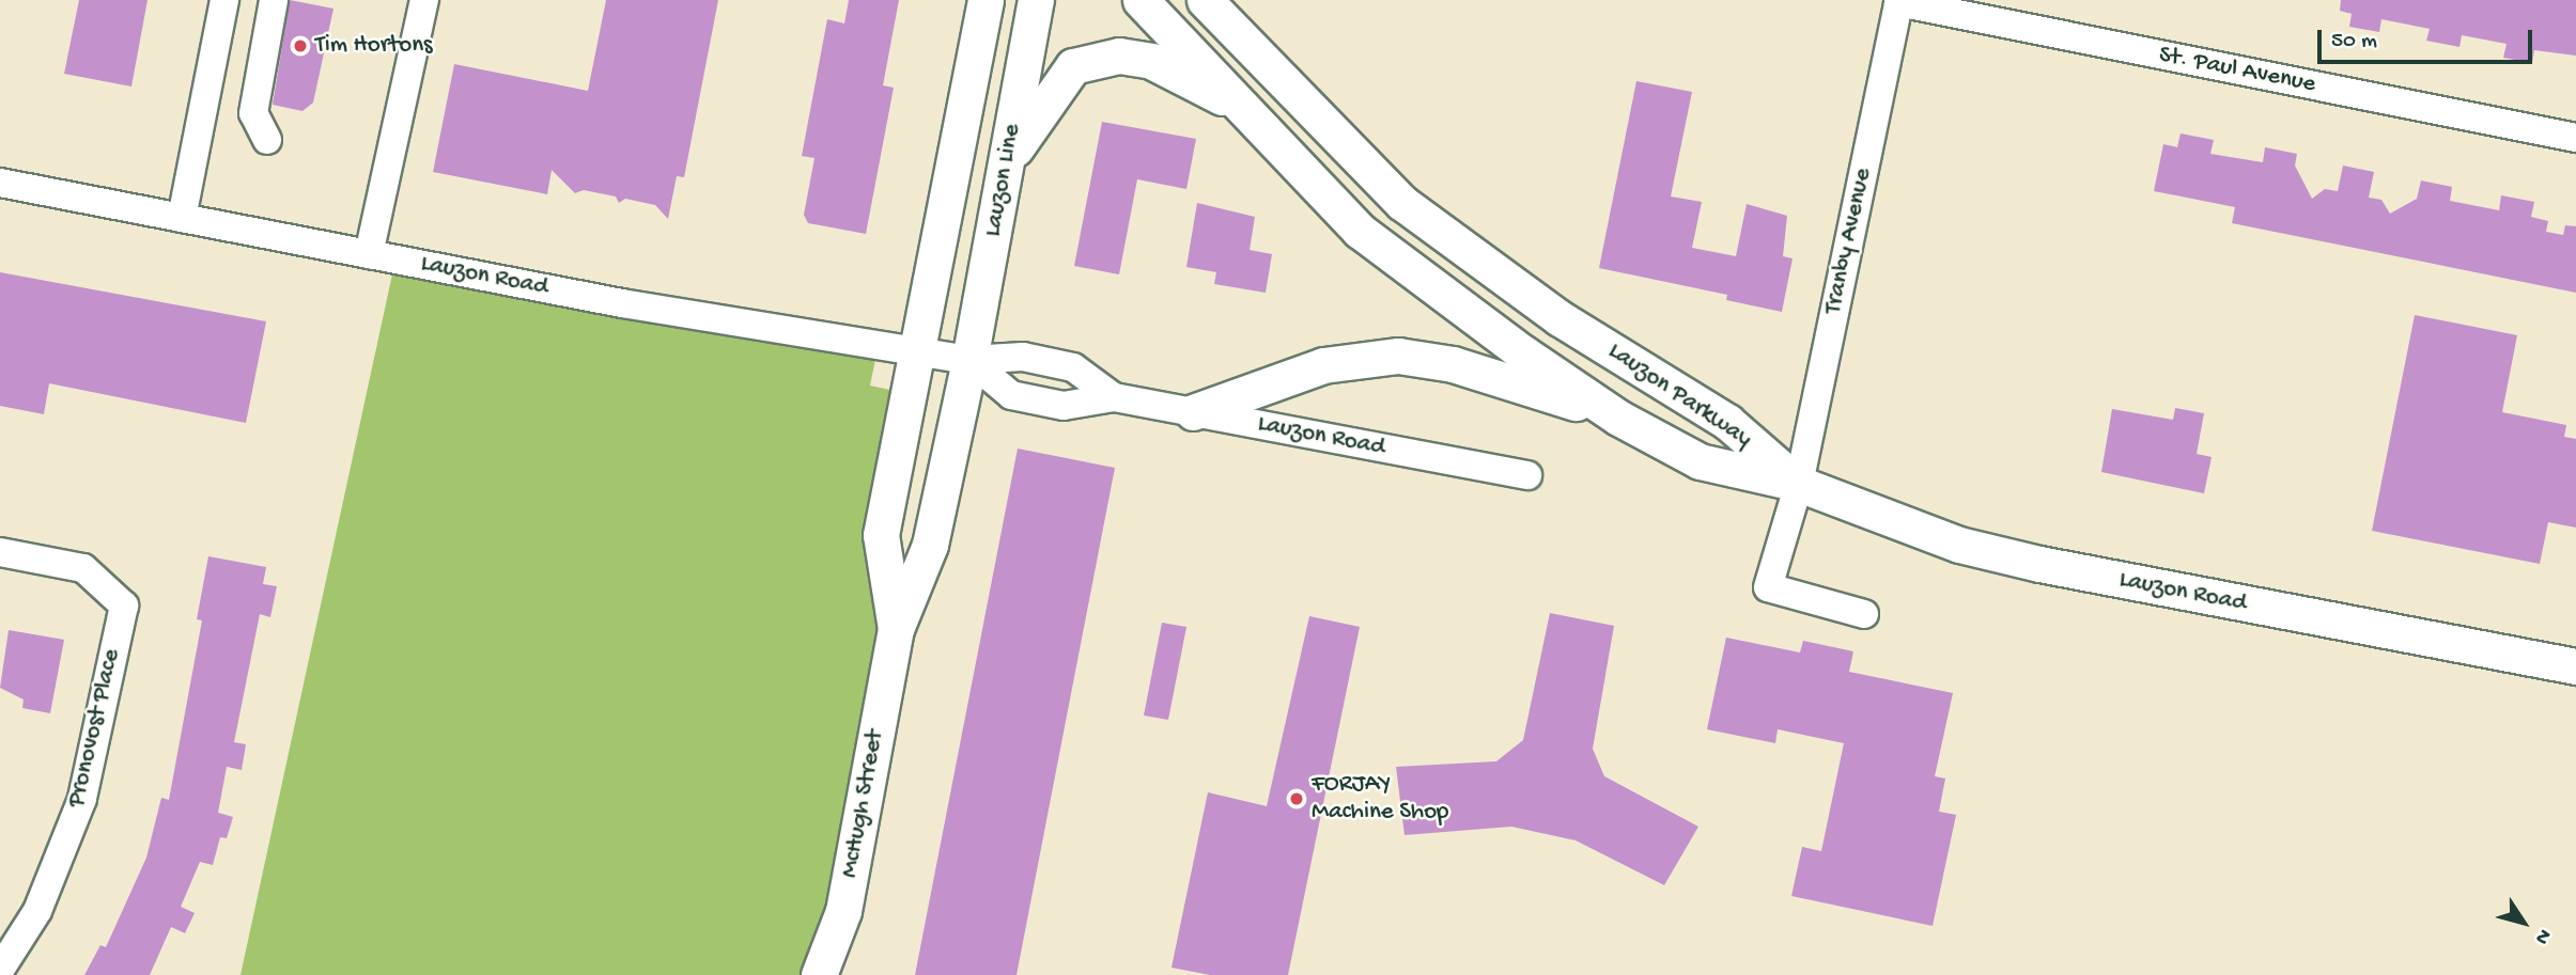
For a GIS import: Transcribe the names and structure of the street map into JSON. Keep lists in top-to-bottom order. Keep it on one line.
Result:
{"streets":{"main road":["Lauzon Line","Lauzon Road","Lauzon Parkway","McHugh Street"],"street":["St. Paul Avenue","Tranby Avenue","Pronovost Place"]},"crossings":[["St. Paul Avenue","Tranby Avenue"],["Lauzon Line","Lauzon Road"],["Lauzon Line","McHugh Street"],["Tranby Avenue","Lauzon Road"],["Tranby Avenue","Lauzon Parkway"],["Lauzon Road","Lauzon Parkway"],["Lauzon Road","McHugh Street"]],"places":["Tim Hortons","FORJAY Machine Shop"],"scale_bar":"50 m","north":"bottom right"}
